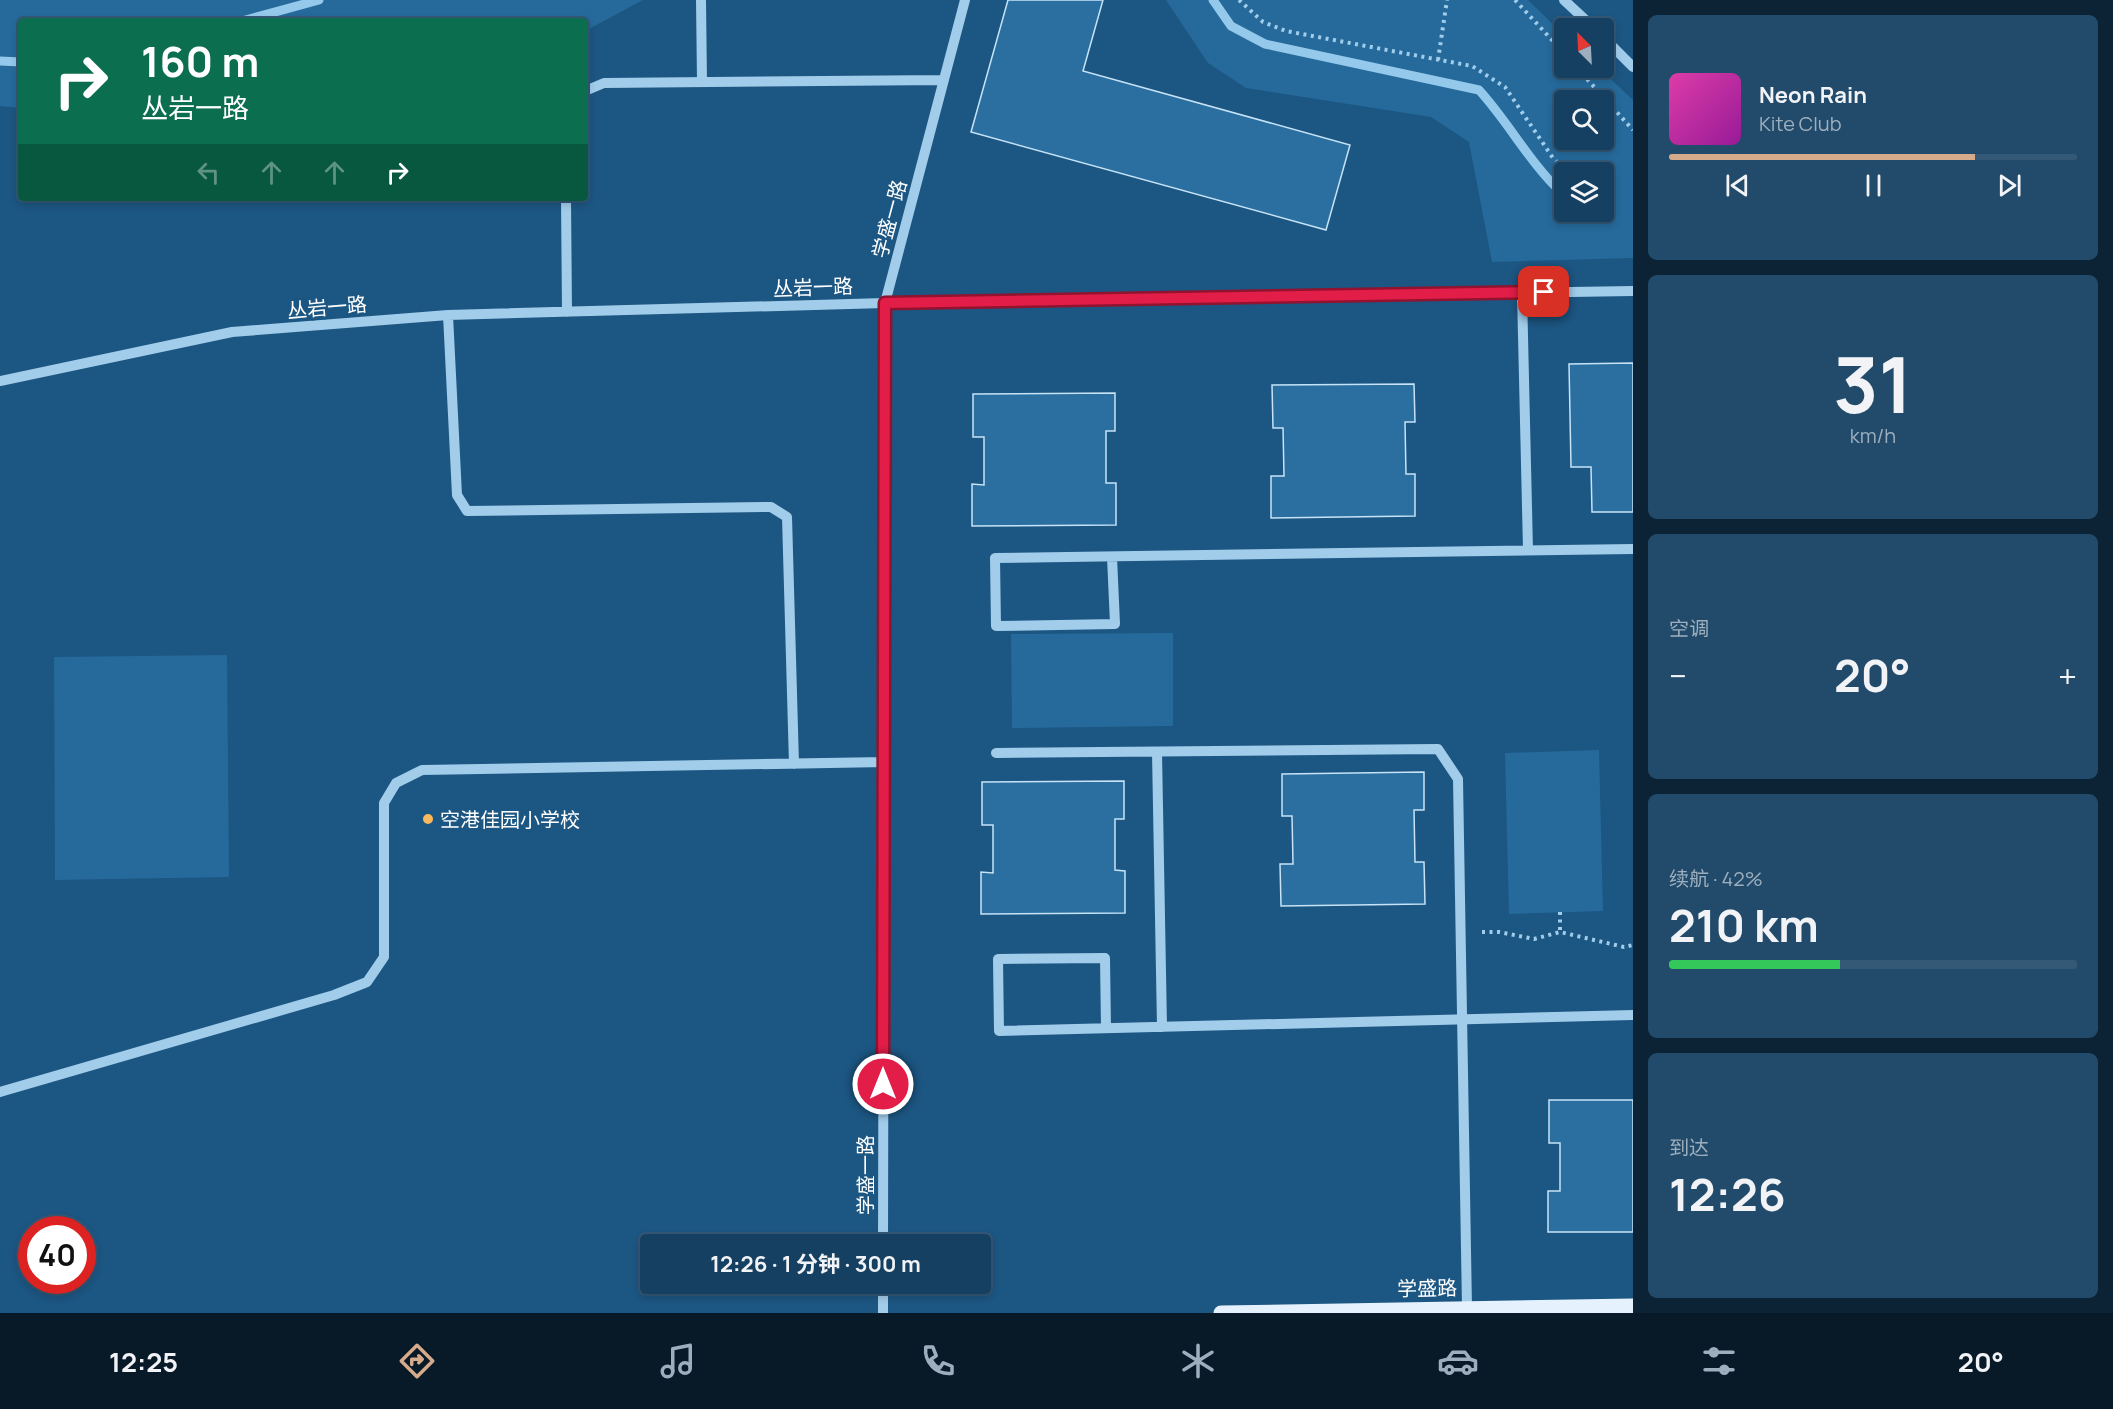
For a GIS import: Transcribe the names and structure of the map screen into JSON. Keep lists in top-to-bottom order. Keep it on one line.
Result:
{"streets":{"main road":["学盛路"],"street":["学盛一路","丛岩一路"]},"crossings":[["学盛一路","丛岩一路"]],"places":["空港佳园小学校"],"north":"top left","page":{"turn":["160 m","丛岩一路"],"song":["Neon Rain","Kite Club"],"tile":[["31","km/h"],"空调",["续航 · 42%","210 km"],["到达","12:26"]],"heat":["−","20°","+"],"limit":"40","trip":"12:26 · 1 分钟 · 300 m","tabs":["12:25","20°"]}}
